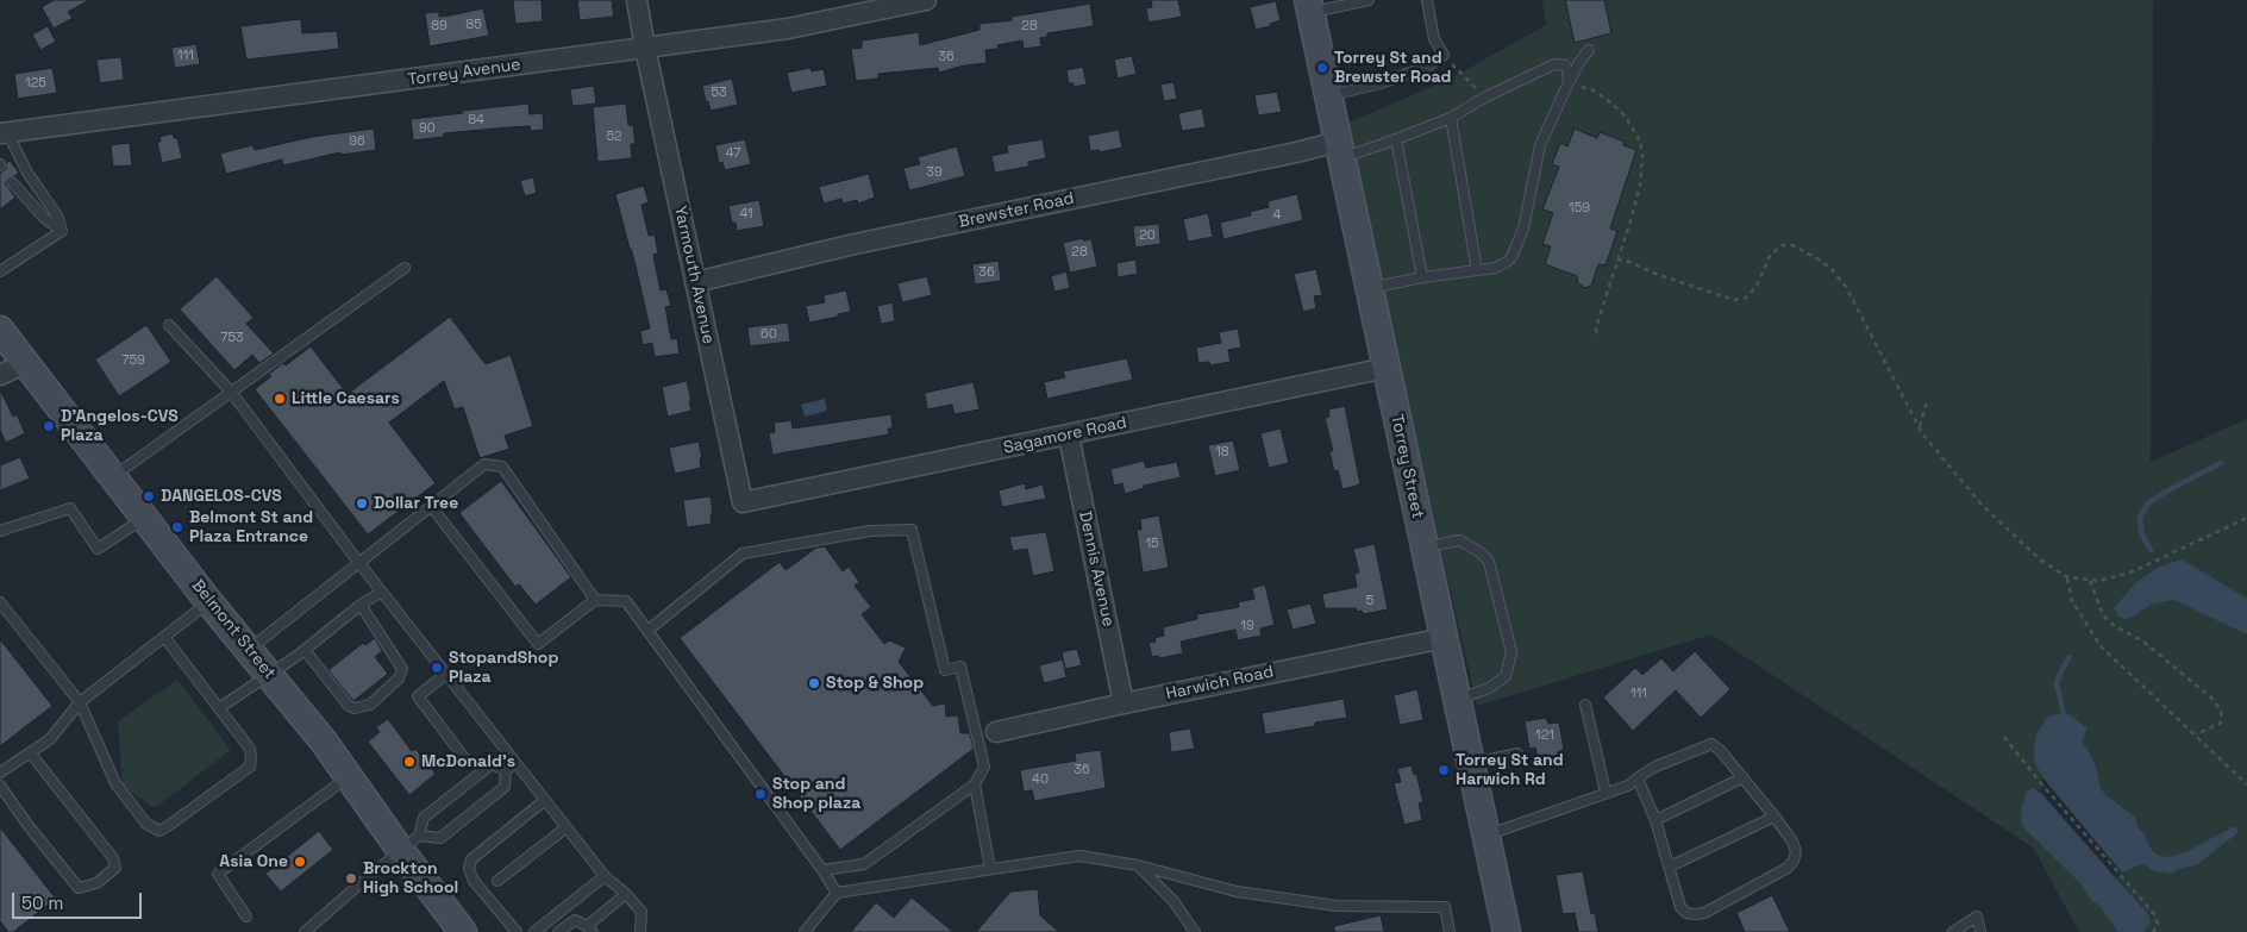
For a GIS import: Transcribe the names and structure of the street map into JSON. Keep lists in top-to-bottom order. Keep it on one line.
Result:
{"streets":{"main road":["Torrey Street","Belmont Street"],"street":["Torrey Avenue","Brewster Road","Yarmouth Avenue","Sagamore Road","Dennis Avenue","Harwich Road"]},"crossings":[["Torrey Avenue","Yarmouth Avenue"],["Brewster Road","Yarmouth Avenue"],["Brewster Road","Torrey Street"],["Yarmouth Avenue","Sagamore Road"],["Sagamore Road","Torrey Street"],["Sagamore Road","Dennis Avenue"],["Torrey Street","Harwich Road"],["Dennis Avenue","Harwich Road"]],"places":["Torrey St and Brewster Road","Little Caesars","D'Angelos-CVS Plaza","DANGELOS-CVS","Dollar Tree","Belmont St and Plaza Entrance","StopandShop Plaza","Stop & Shop","McDonald's","Torrey St and Harwich Rd","Stop and Shop plaza","Asia One","Brockton High School"],"house_numbers":["85","89","28","111","36","125","53","84","90","52","96","47","39","159","41","4","20","28","36","60","753","759","18","15","5","19","111","121","36","40"],"scale_bar":"50 m"}
